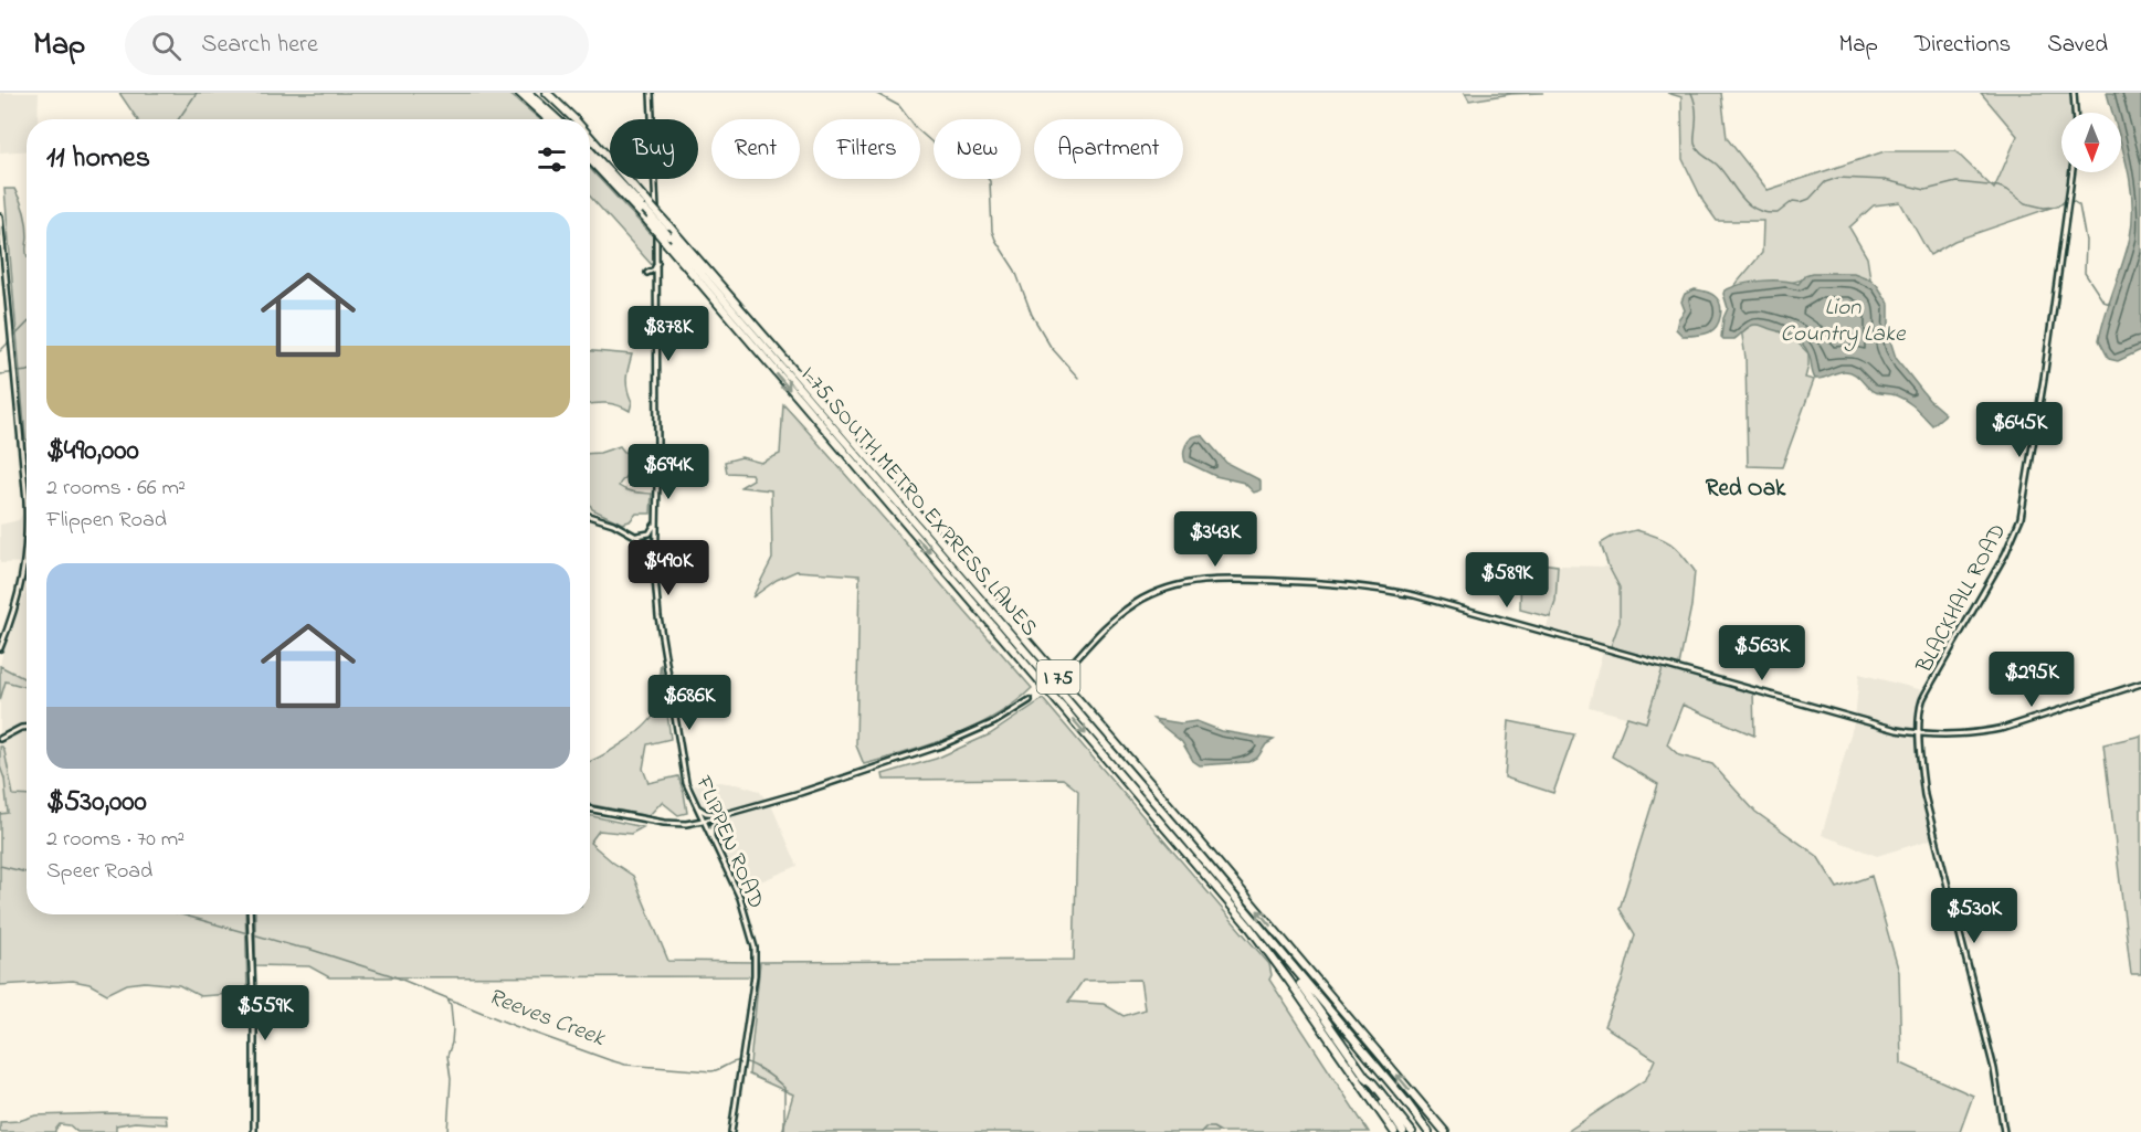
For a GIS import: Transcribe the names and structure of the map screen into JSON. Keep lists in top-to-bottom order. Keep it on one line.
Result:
{"streets":{"highway":["I-75 SOUTH METRO EXPRESS LANES","I 75"],"street":["BLACKHALL ROAD","FLIPPEN ROAD"]},"districts":["Red Oak"],"water":["Lion Country Lake","Reeves Creek"],"north":"bottom","page":{"header":"Map","search":"Search here","nav":["Map","Directions","Saved"],"chip":["Buy","Rent","Filters","New","Apartment"],"heading":"11 homes","list":[{"name":"$490,000","note":"2 rooms · 66 m² · Flippen Road"},{"name":"$530,000","note":"2 rooms · 70 m² · Speer Road"}],"price":["$878K","$645K","$694K","$343K","$490K","$589K","$563K","$295K","$686K","$530K","$559K"]}}
